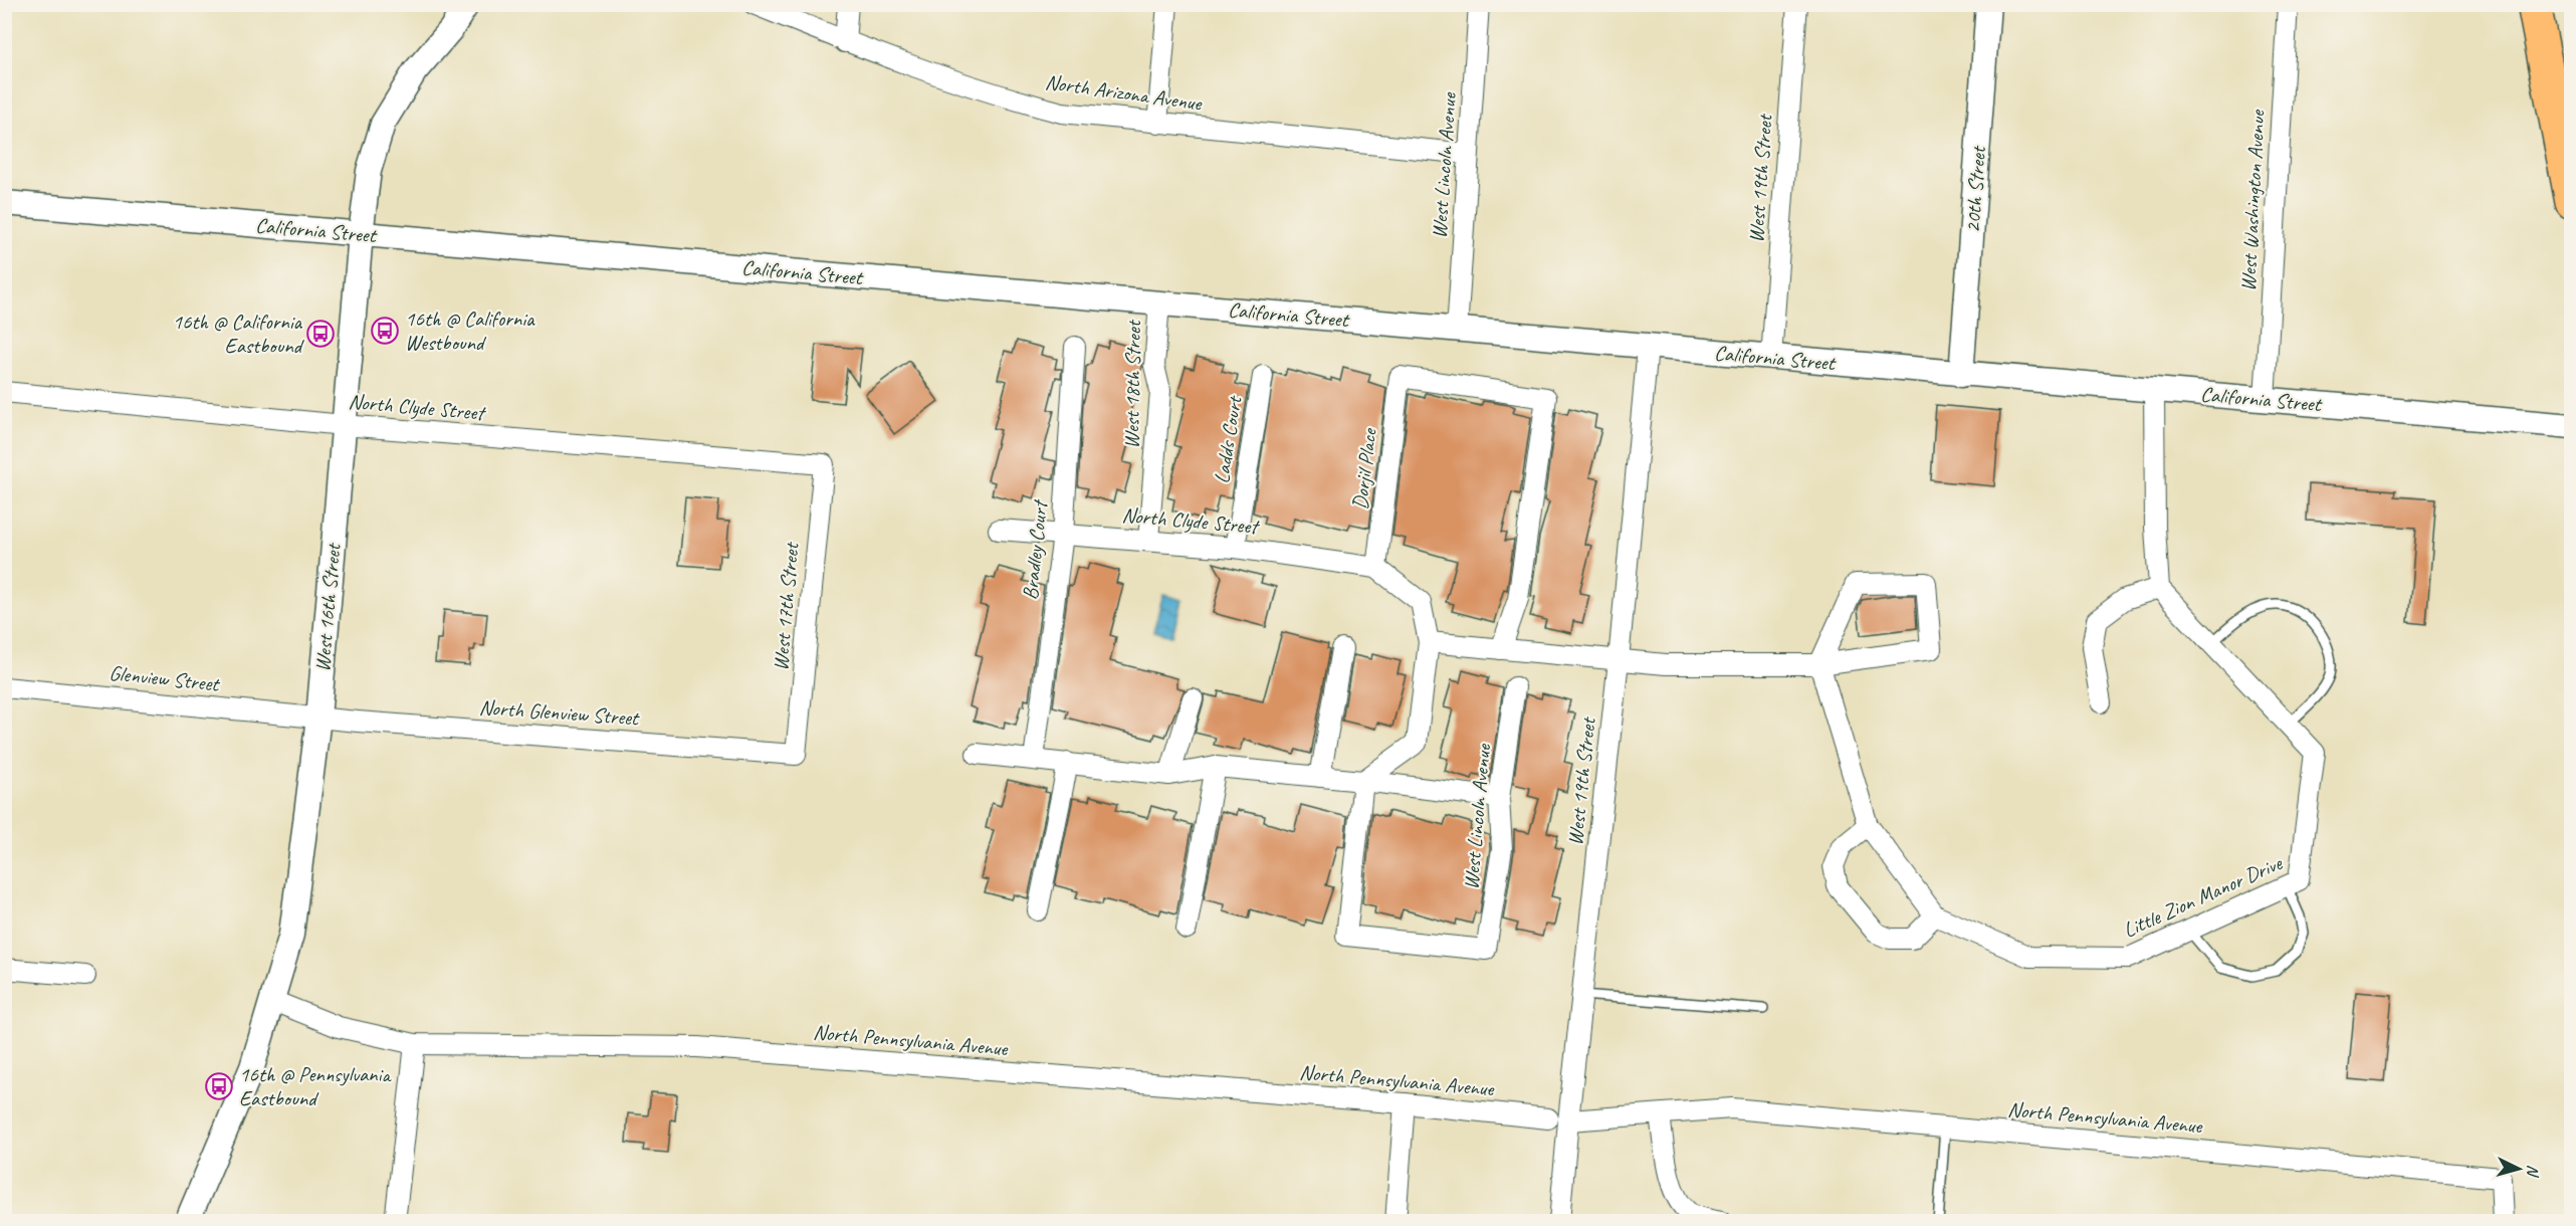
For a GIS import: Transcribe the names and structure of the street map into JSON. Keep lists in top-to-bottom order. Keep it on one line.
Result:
{"streets":{"street":["North Arizona Avenue","West Lincoln Avenue","West 19th Street","20th Street","West Washington Avenue","California Street","West 18th Street","North Clyde Street","Ladds Court","Dorjil Place","Bradley Court","West 17th Street","West 16th Street","Glenview Street","North Glenview Street","Little Zion Manor Drive","North Pennsylvania Avenue"]},"crossings":[["North Arizona Avenue","West Lincoln Avenue"],["West Lincoln Avenue","California Street"],["West 19th Street","California Street"],["West 19th Street","North Pennsylvania Avenue"],["20th Street","California Street"],["West Washington Avenue","California Street"],["California Street","West 18th Street"],["California Street","West 16th Street"],["West 18th Street","North Clyde Street"],["North Clyde Street","Ladds Court"],["North Clyde Street","Dorjil Place"],["North Clyde Street","Bradley Court"],["North Clyde Street","West 17th Street"],["North Clyde Street","West 16th Street"],["West 17th Street","North Glenview Street"],["West 16th Street","Glenview Street"],["West 16th Street","North Glenview Street"],["West 16th Street","North Pennsylvania Avenue"],["Glenview Street","North Glenview Street"]],"places":{"bus stop":["16th @ California Westbound","16th @ California Eastbound","16th @ Pennsylvania Eastbound"]},"north":"right"}
